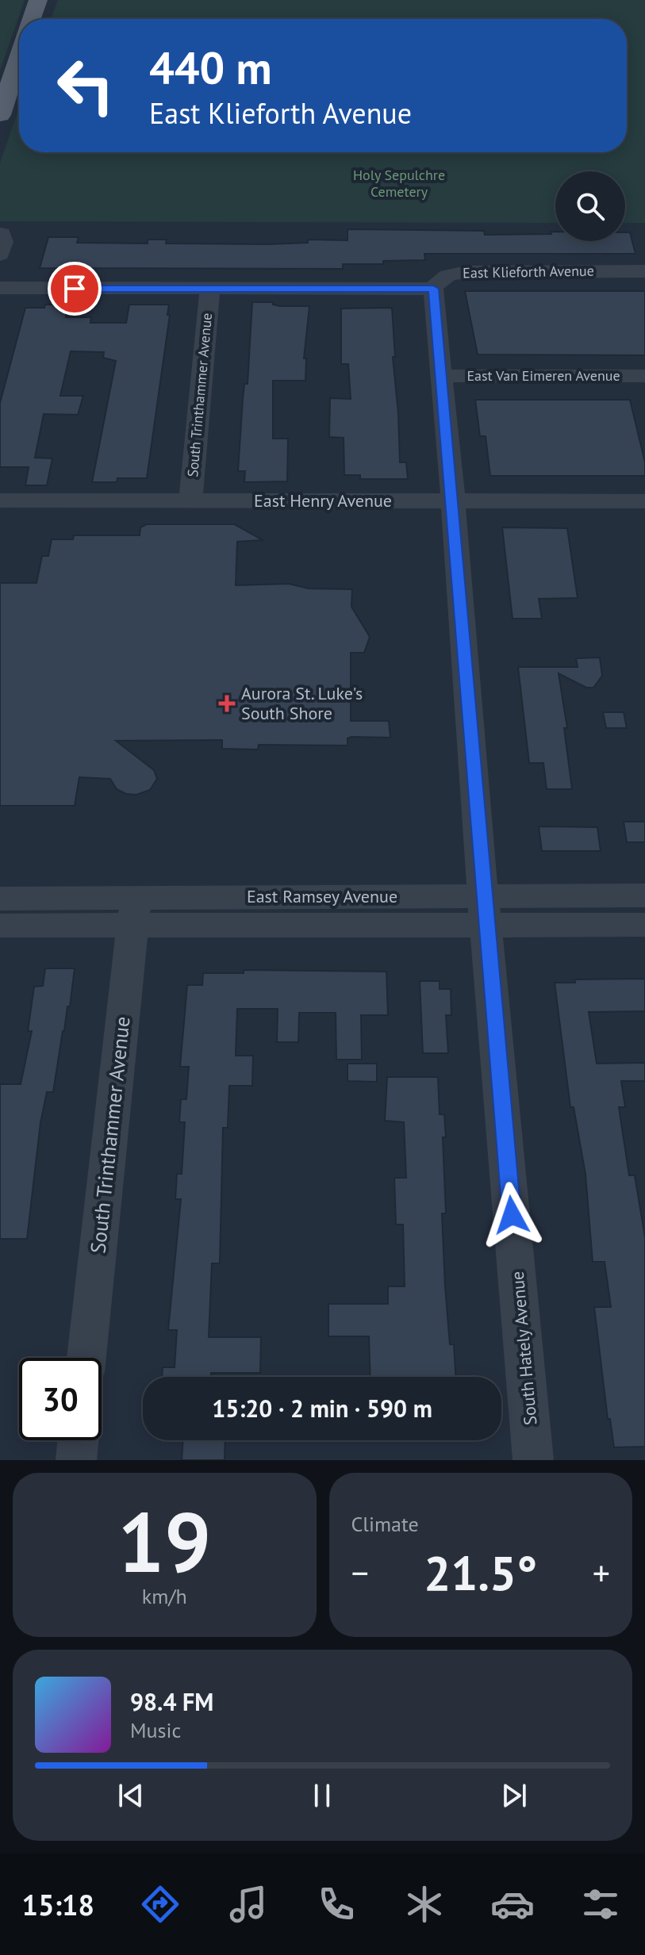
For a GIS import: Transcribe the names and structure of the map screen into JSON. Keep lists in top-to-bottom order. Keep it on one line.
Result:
{"streets":{"street":["East Klieforth Avenue","East Van Eimeren Avenue","South Trinthammer Avenue","East Henry Avenue","East Ramsey Avenue","South Hately Avenue"]},"crossings":[["East Klieforth Avenue","South Hately Avenue"],["East Van Eimeren Avenue","South Hately Avenue"],["South Trinthammer Avenue","East Henry Avenue"],["South Trinthammer Avenue","East Ramsey Avenue"],["East Henry Avenue","South Hately Avenue"],["East Ramsey Avenue","South Hately Avenue"]],"parks":["Holy Sepulchre Cemetery"],"places":{"health":["Aurora St. Luke's South Shore"]},"page":{"turn":["440 m","East Klieforth Avenue"],"limit":"30","trip":"15:20 · 2 min · 590 m","tile":[["19","km/h"],"Climate"],"heat":["−","21.5°","+"],"song":["98.4 FM","Music"],"tabs":"15:18"}}
